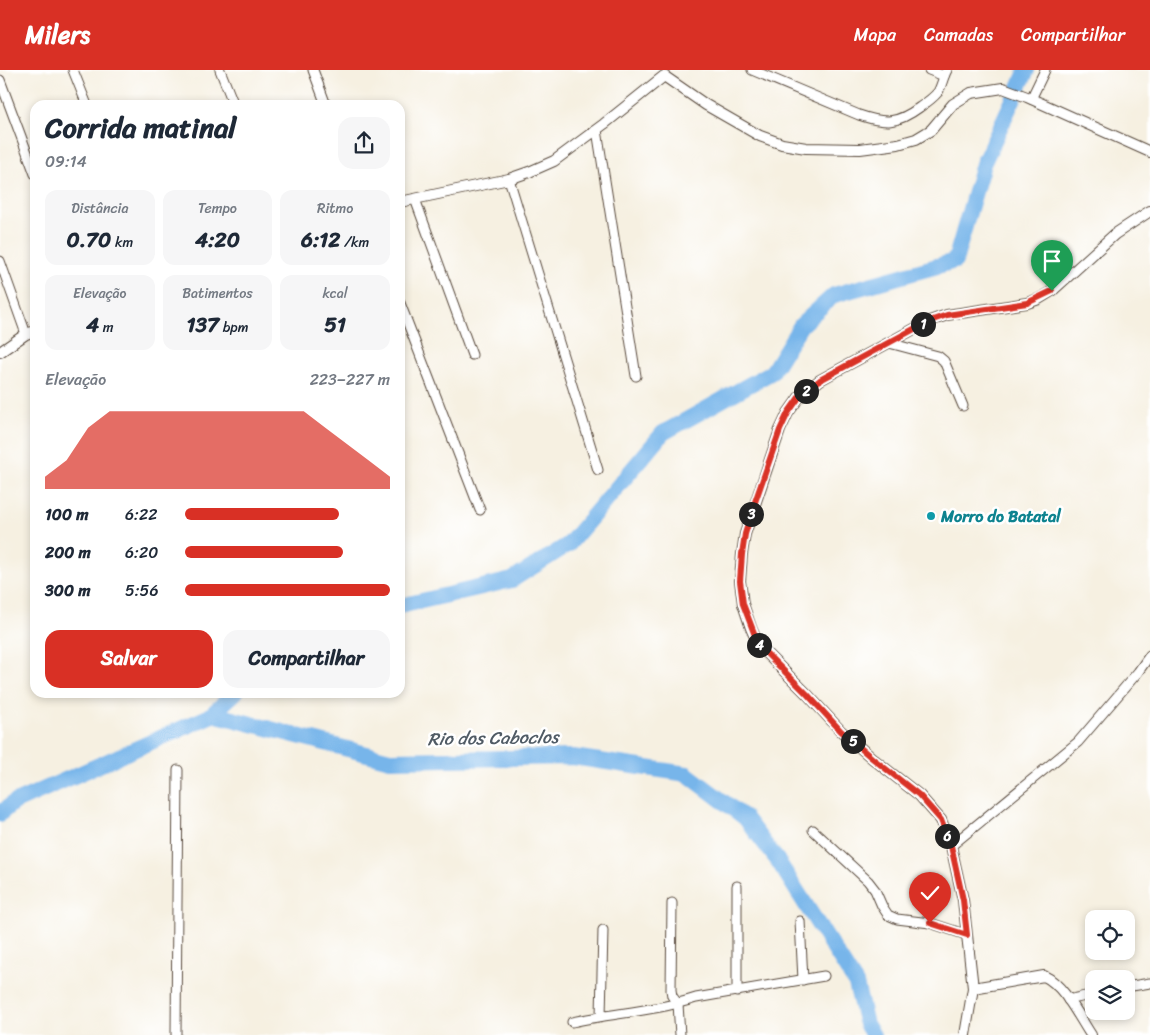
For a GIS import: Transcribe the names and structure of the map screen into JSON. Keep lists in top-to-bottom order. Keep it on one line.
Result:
{"water":["Rio dos Caboclos"],"places":["Morro do Batatal"],"page":{"header":"Milers","nav":["Mapa","Camadas","Compartilhar"],"heading":["Corrida matinal","09:14"],"stats":[["Distância","0.70 km"],["Tempo","4:20"],["Ritmo","6:12 /km"],["Elevação","4 m"],["Batimentos","137 bpm"],["kcal","51"]],"pins":["1","2","3","4","5","6"],"chart":["Elevação","223–227 m"],"list":[{"name":"100 m","note":"6:22"},{"name":"200 m","note":"6:20"},{"name":"300 m","note":"5:56"}],"buttons":["Salvar","Compartilhar"]}}
